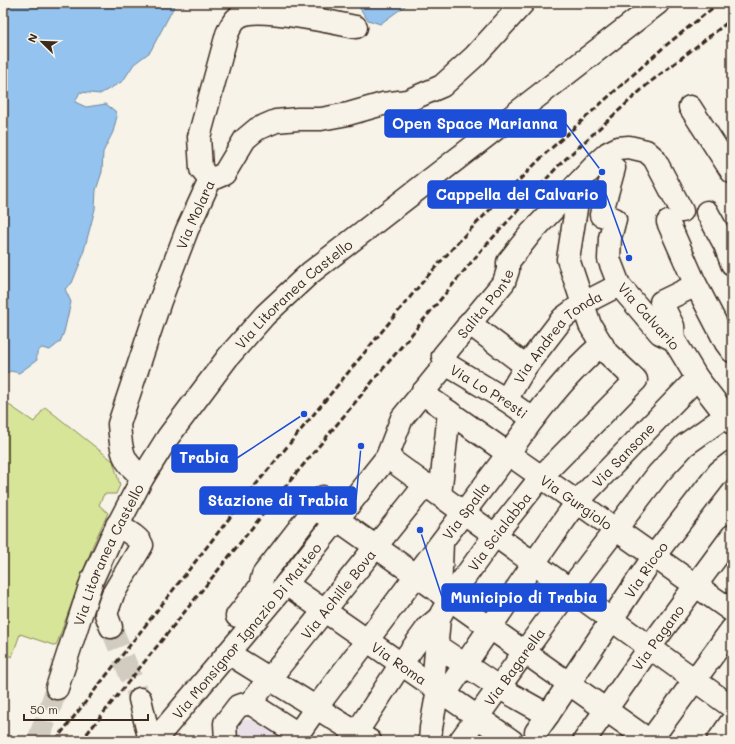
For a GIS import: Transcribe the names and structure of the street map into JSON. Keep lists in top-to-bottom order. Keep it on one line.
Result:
{"streets":{"street":["Via Molara","Via Litoranea Castello","Salita Ponte","Via Calvario","Via Andrea Tonda","Via Lo Presti","Via Sansone","Via Gurgiolo","Via Spalla","Via Scialabba","Via Ricco","Via Achille Bova","Via Monsignor Ignazio Di Matteo","Via Pagano","Via Roma","Via Bagarella"]},"crossings":[["Via Molara","Via Litoranea Castello"],["Salita Ponte","Via Lo Presti"],["Salita Ponte","Via Gurgiolo"],["Salita Ponte","Via Monsignor Ignazio Di Matteo"],["Via Calvario","Via Andrea Tonda"],["Via Calvario","Via Sansone"],["Via Calvario","Via Bagarella"],["Via Andrea Tonda","Via Lo Presti"],["Via Lo Presti","Via Spalla"],["Via Sansone","Via Gurgiolo"],["Via Sansone","Via Roma"],["Via Gurgiolo","Via Spalla"],["Via Gurgiolo","Via Scialabba"],["Via Gurgiolo","Via Ricco"],["Via Gurgiolo","Via Pagano"],["Via Gurgiolo","Via Bagarella"],["Via Spalla","Via Scialabba"],["Via Spalla","Via Roma"],["Via Scialabba","Via Roma"],["Via Ricco","Via Bagarella"],["Via Achille Bova","Via Roma"],["Via Monsignor Ignazio Di Matteo","Via Roma"],["Via Roma","Via Bagarella"]],"places":["Open Space Marianna","Cappella del Calvario","Trabia","Stazione di Trabia","Municipio di Trabia"],"scale_bar":"50 m","north":"top left"}
